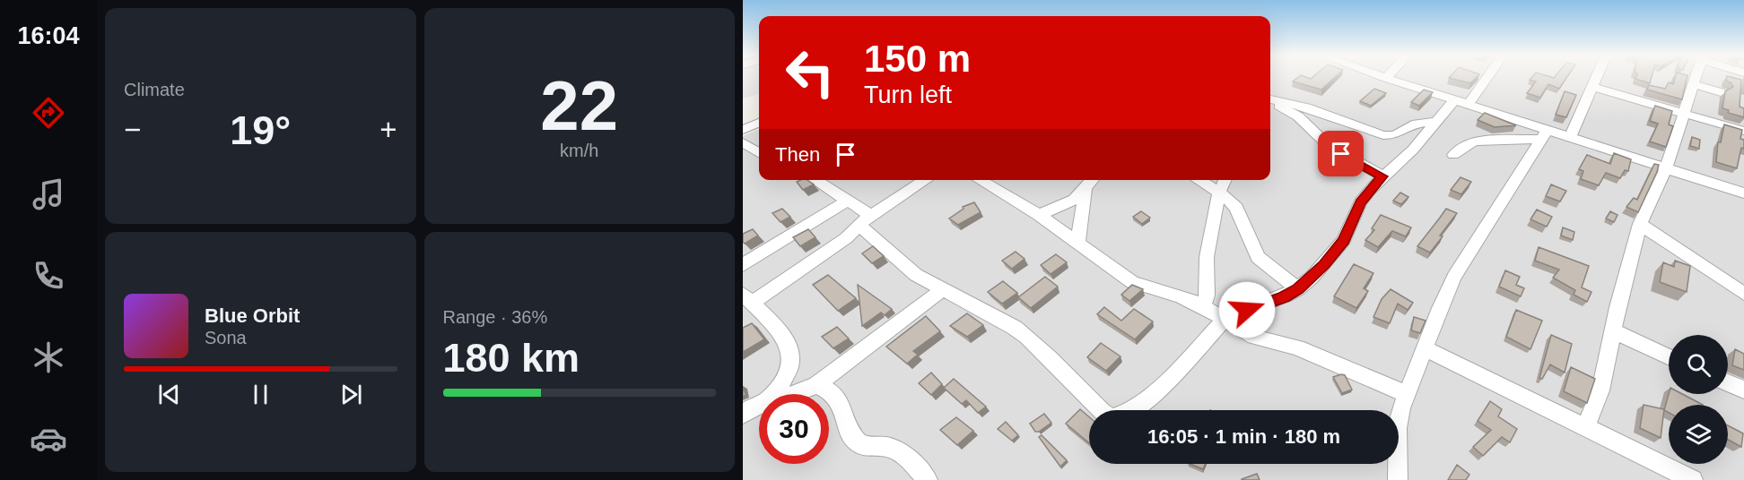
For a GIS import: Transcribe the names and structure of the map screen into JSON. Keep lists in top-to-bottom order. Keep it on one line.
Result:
{"page":{"tabs":"16:04","tile":["Climate",["22","km/h"],["Range · 36%","180 km"]],"turn":["150 m","Turn left"],"heat":["−","19°","+"],"then":"Then","song":["Blue Orbit","Sona"],"limit":"30","trip":"16:05 · 1 min · 180 m"}}
